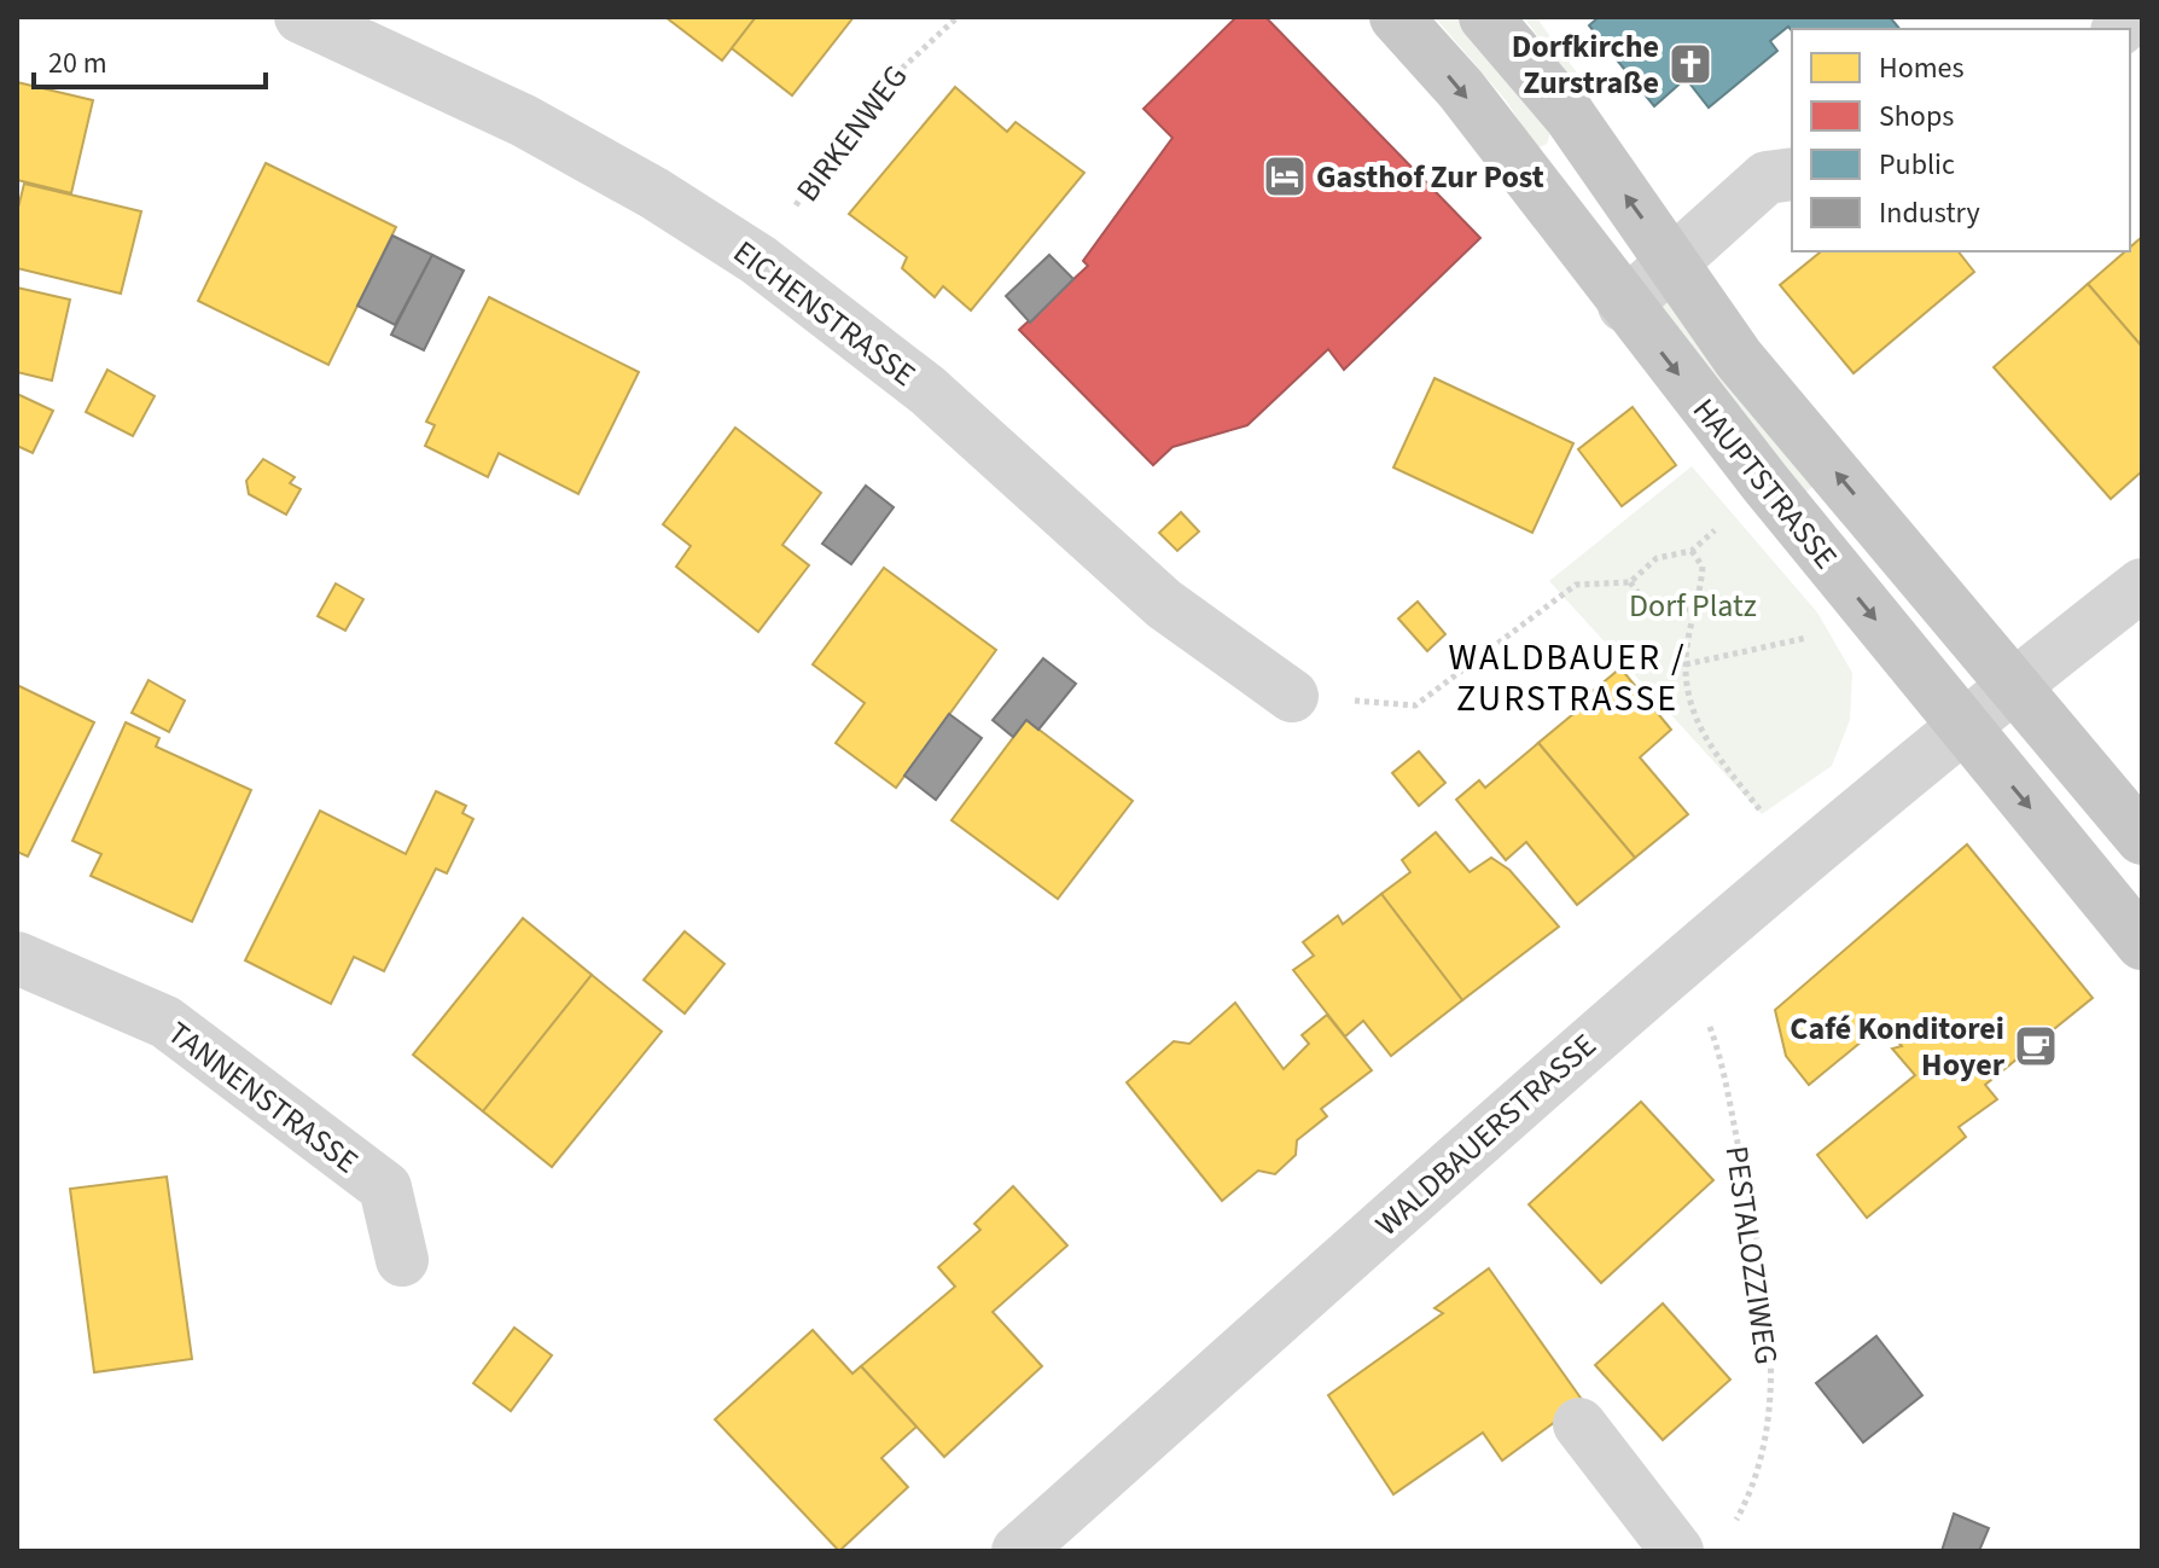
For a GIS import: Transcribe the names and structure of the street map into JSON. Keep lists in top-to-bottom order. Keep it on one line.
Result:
{"streets":{"main road":["HAUPTSTRASSE"],"street":["EICHENSTRASSE","TANNENSTRASSE","WALDBAUERSTRASSE"],"path":["BIRKENWEG","PESTALOZZIWEG"]},"crossings":[["BIRKENWEG","EICHENSTRASSE"],["HAUPTSTRASSE","WALDBAUERSTRASSE"],["WALDBAUERSTRASSE","PESTALOZZIWEG"]],"districts":["WALDBAUER / ZURSTRASSE"],"parks":["Dorf Platz"],"places":{"church":["Dorfkirche Zurstraße"],"hotel":["Gasthof Zur Post"],"cafe":["Café Konditorei Hoyer"]},"legend":["Homes","Shops","Public","Industry"],"scale_bar":"20 m"}
